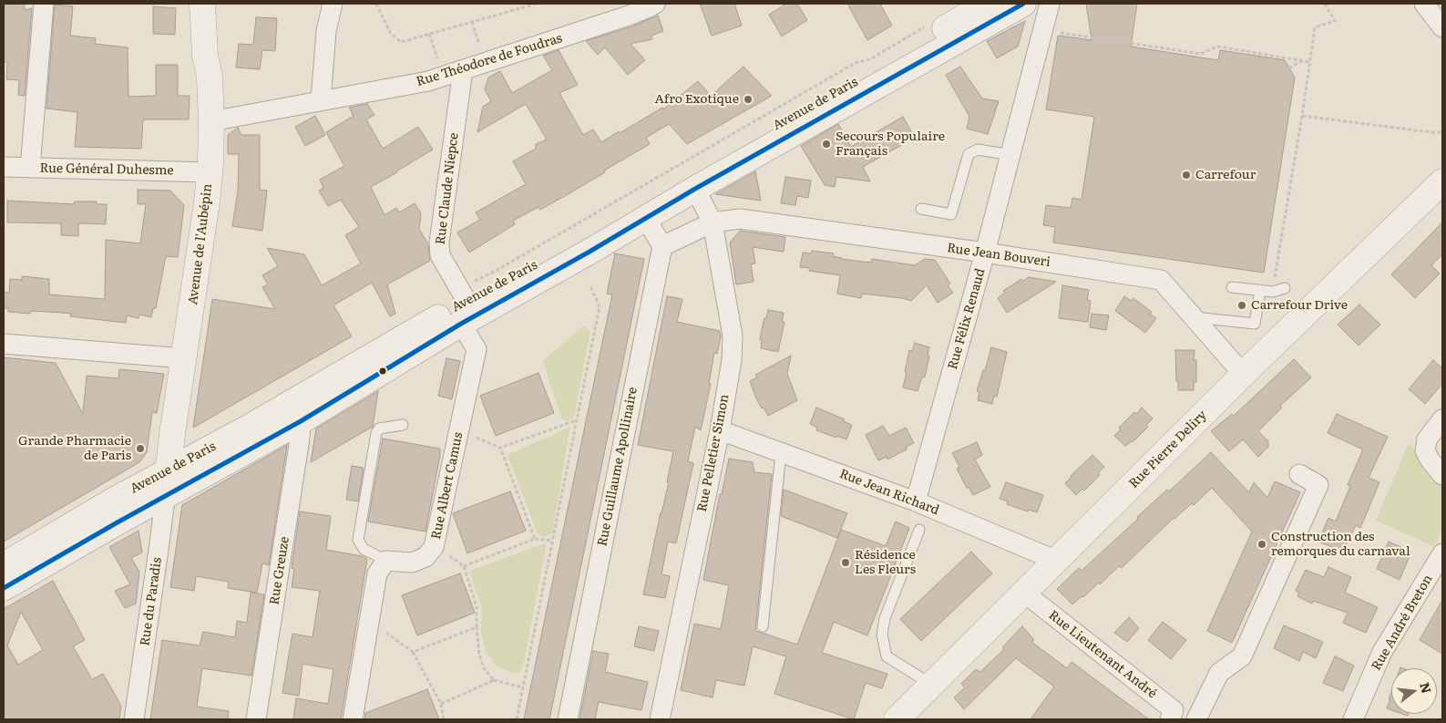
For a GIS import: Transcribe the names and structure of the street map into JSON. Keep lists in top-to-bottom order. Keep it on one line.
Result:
{"streets":{"main road":["Avenue de Paris","Avenue de l'Aubépin","Rue Pierre Deliry"],"street":["Rue Théodore de Foudras","Rue Général Duhesme","Rue Claude Niepce","Rue Jean Bouveri","Rue Félix Renaud","Rue Pelletier Simon","Rue Guillaume Apollinaire","Rue Albert Camus","Rue Jean Richard","Rue Greuze","Rue du Paradis","Rue André Breton","Rue Lieutenant André"]},"crossings":[["Rue Théodore de Foudras","Rue Claude Niepce"],["Rue Théodore de Foudras","Avenue de l'Aubépin"],["Avenue de Paris","Rue Claude Niepce"],["Avenue de Paris","Avenue de l'Aubépin"],["Avenue de Paris","Rue Pelletier Simon"],["Avenue de Paris","Rue Albert Camus"],["Avenue de Paris","Rue Greuze"],["Avenue de Paris","Rue du Paradis"],["Rue Général Duhesme","Avenue de l'Aubépin"],["Rue Claude Niepce","Rue Albert Camus"],["Avenue de l'Aubépin","Rue du Paradis"],["Rue Jean Bouveri","Rue Félix Renaud"],["Rue Jean Bouveri","Rue Pierre Deliry"],["Rue Jean Bouveri","Rue Pelletier Simon"],["Rue Jean Bouveri","Rue Guillaume Apollinaire"],["Rue Félix Renaud","Rue Jean Richard"],["Rue Pierre Deliry","Rue Jean Richard"],["Rue Pierre Deliry","Rue Lieutenant André"],["Rue Pelletier Simon","Rue Jean Richard"]],"places":["Afro Exotique","Secours Populaire Français","Carrefour","Carrefour Drive","Grande Pharmacie de Paris","Construction des remorques du carnaval","Résidence Les Fleurs"],"north":"right"}
